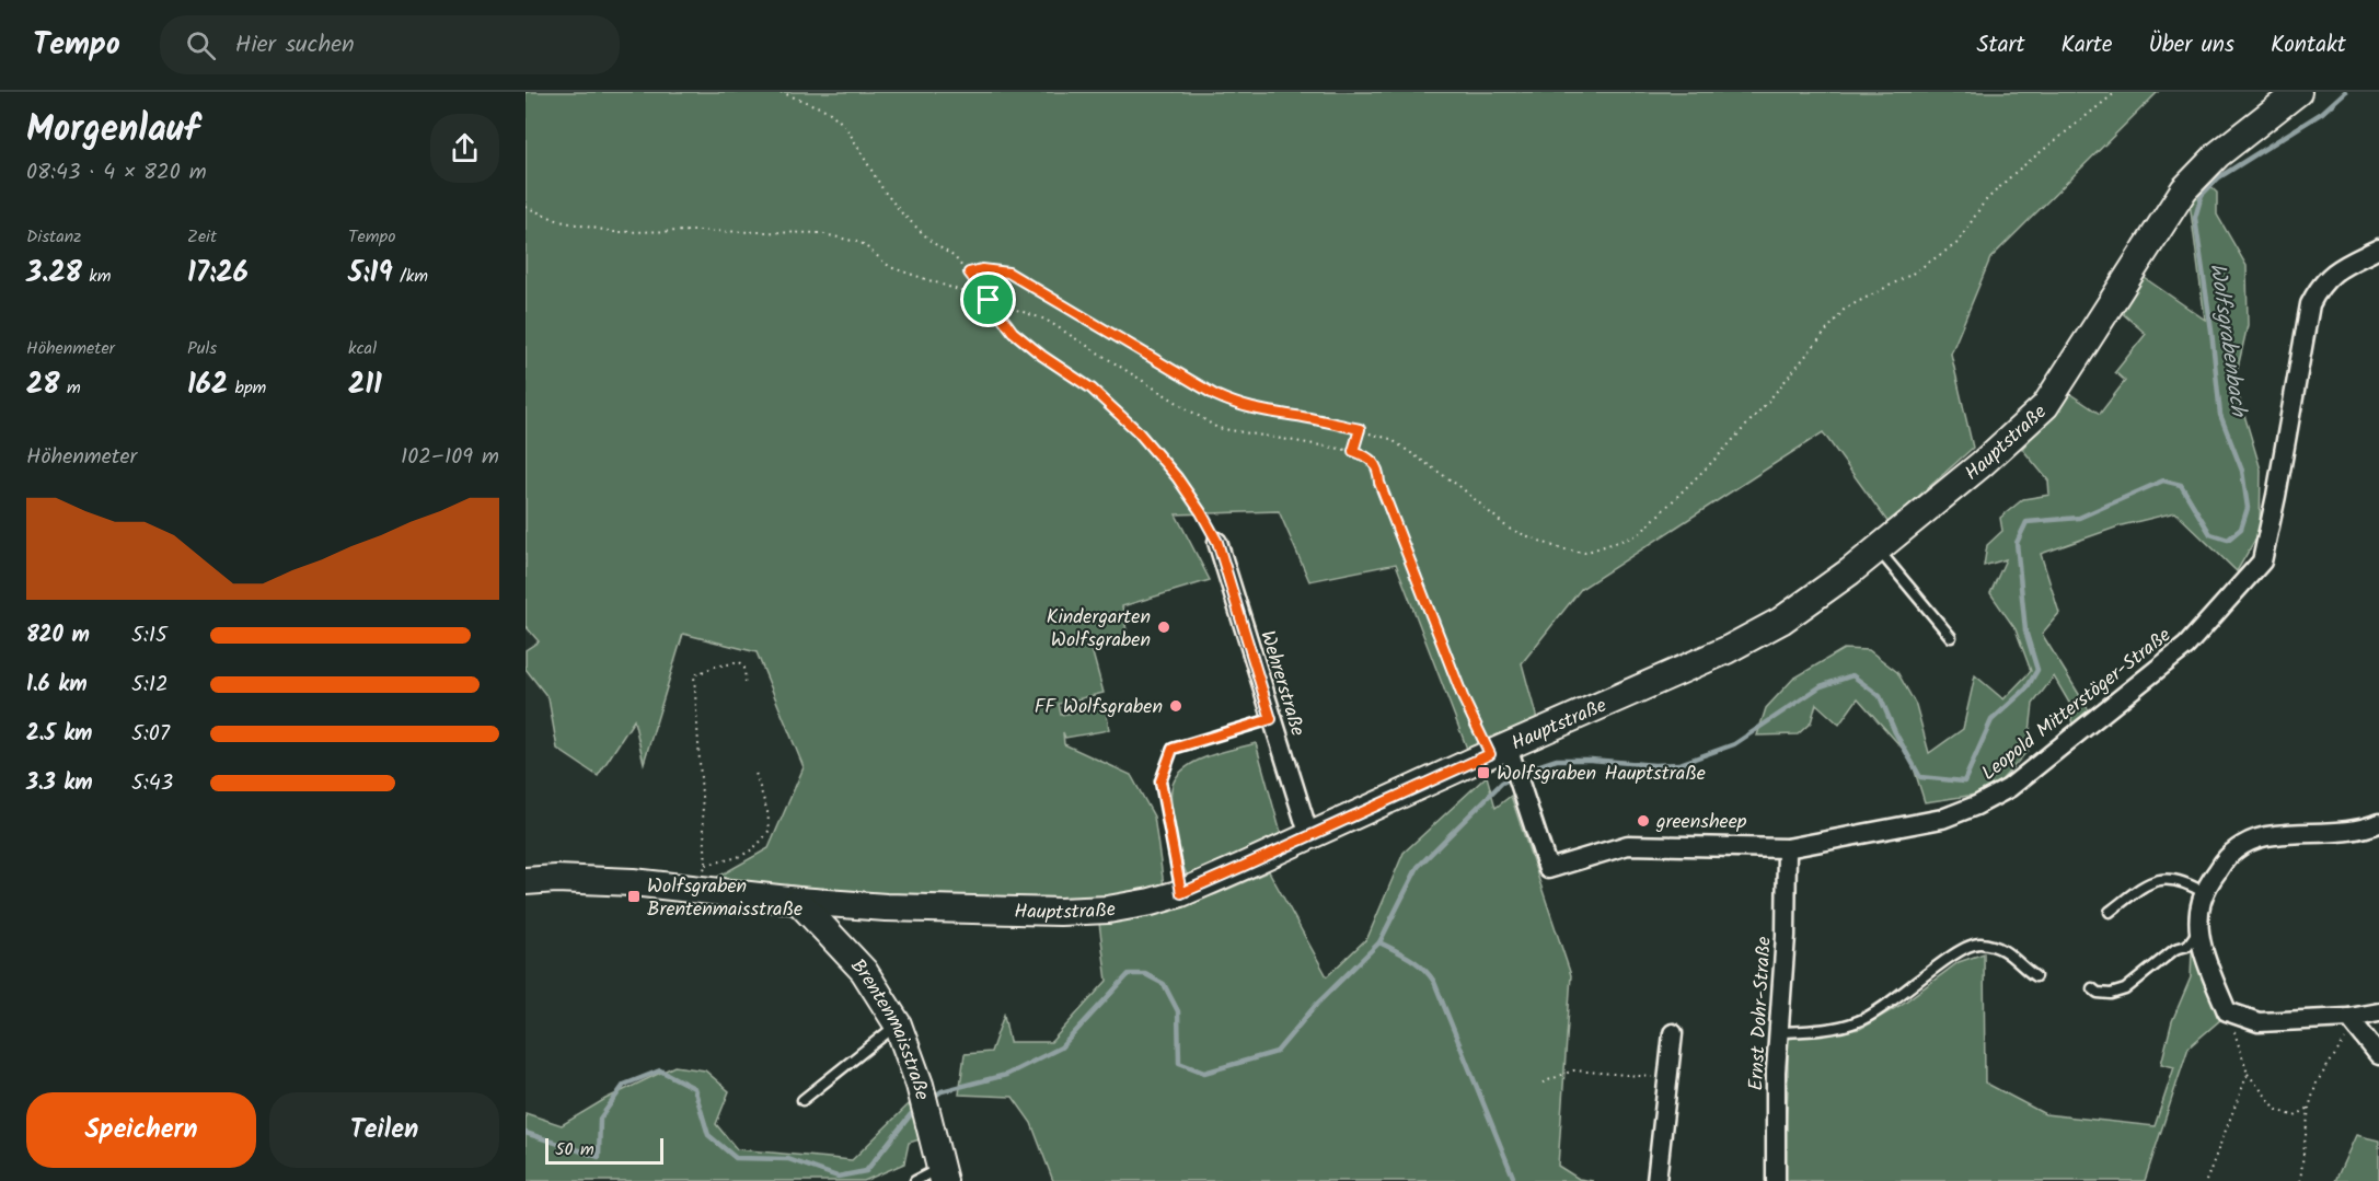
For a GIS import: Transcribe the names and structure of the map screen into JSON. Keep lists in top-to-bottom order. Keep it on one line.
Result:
{"streets":{"main road":["Hauptstraße","Brentenmaisstraße"],"street":["Wehrerstraße","Leopold Mitterstöger-Straße","Ernst Dohr-Straße"]},"crossings":[["Hauptstraße","Wehrerstraße"],["Hauptstraße","Leopold Mitterstöger-Straße"],["Hauptstraße","Brentenmaisstraße"],["Leopold Mitterstöger-Straße","Ernst Dohr-Straße"]],"water":["Wolfsgrabenbach"],"places":{"other":["Kindergarten Wolfsgraben","FF Wolfsgraben","greensheep"],"transit":["Wolfsgraben Hauptstraße","Wolfsgraben Brentenmaisstraße"]},"scale_bar":"50 m","page":{"header":"Tempo","search":"Hier suchen","nav":["Start","Karte","Über uns","Kontakt"],"heading":["Morgenlauf","08:43 · 4 × 820 m"],"stats":[["Distanz","3.28 km"],["Zeit","17:26"],["Tempo","5:19 /km"],["Höhenmeter","28 m"],["Puls","162 bpm"],["kcal","211"]],"chart":["Höhenmeter","102–109 m"],"list":[{"name":"820 m","note":"5:15"},{"name":"1.6 km","note":"5:12"},{"name":"2.5 km","note":"5:07"},{"name":"3.3 km","note":"5:43"}],"buttons":["Speichern","Teilen"],"scale":"50 m"}}
